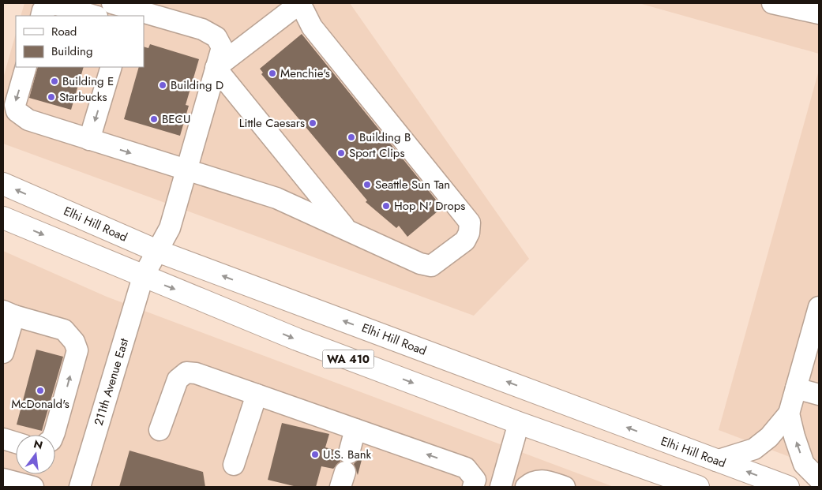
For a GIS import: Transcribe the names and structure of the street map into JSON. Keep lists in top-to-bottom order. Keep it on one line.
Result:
{"streets":{"main road":["Elhi Hill Road","WA 410"],"street":["211th Avenue East"]},"crossings":[["Elhi Hill Road","211th Avenue East"],["WA 410","211th Avenue East"]],"places":["Menchie's","Building E","Building D","Starbucks","BECU","Little Caesars","Building B","Sport Clips","Seattle Sun Tan","Hop N' Drops","McDonald's","U.S. Bank"],"legend":["Road","Building"],"north":"top"}
